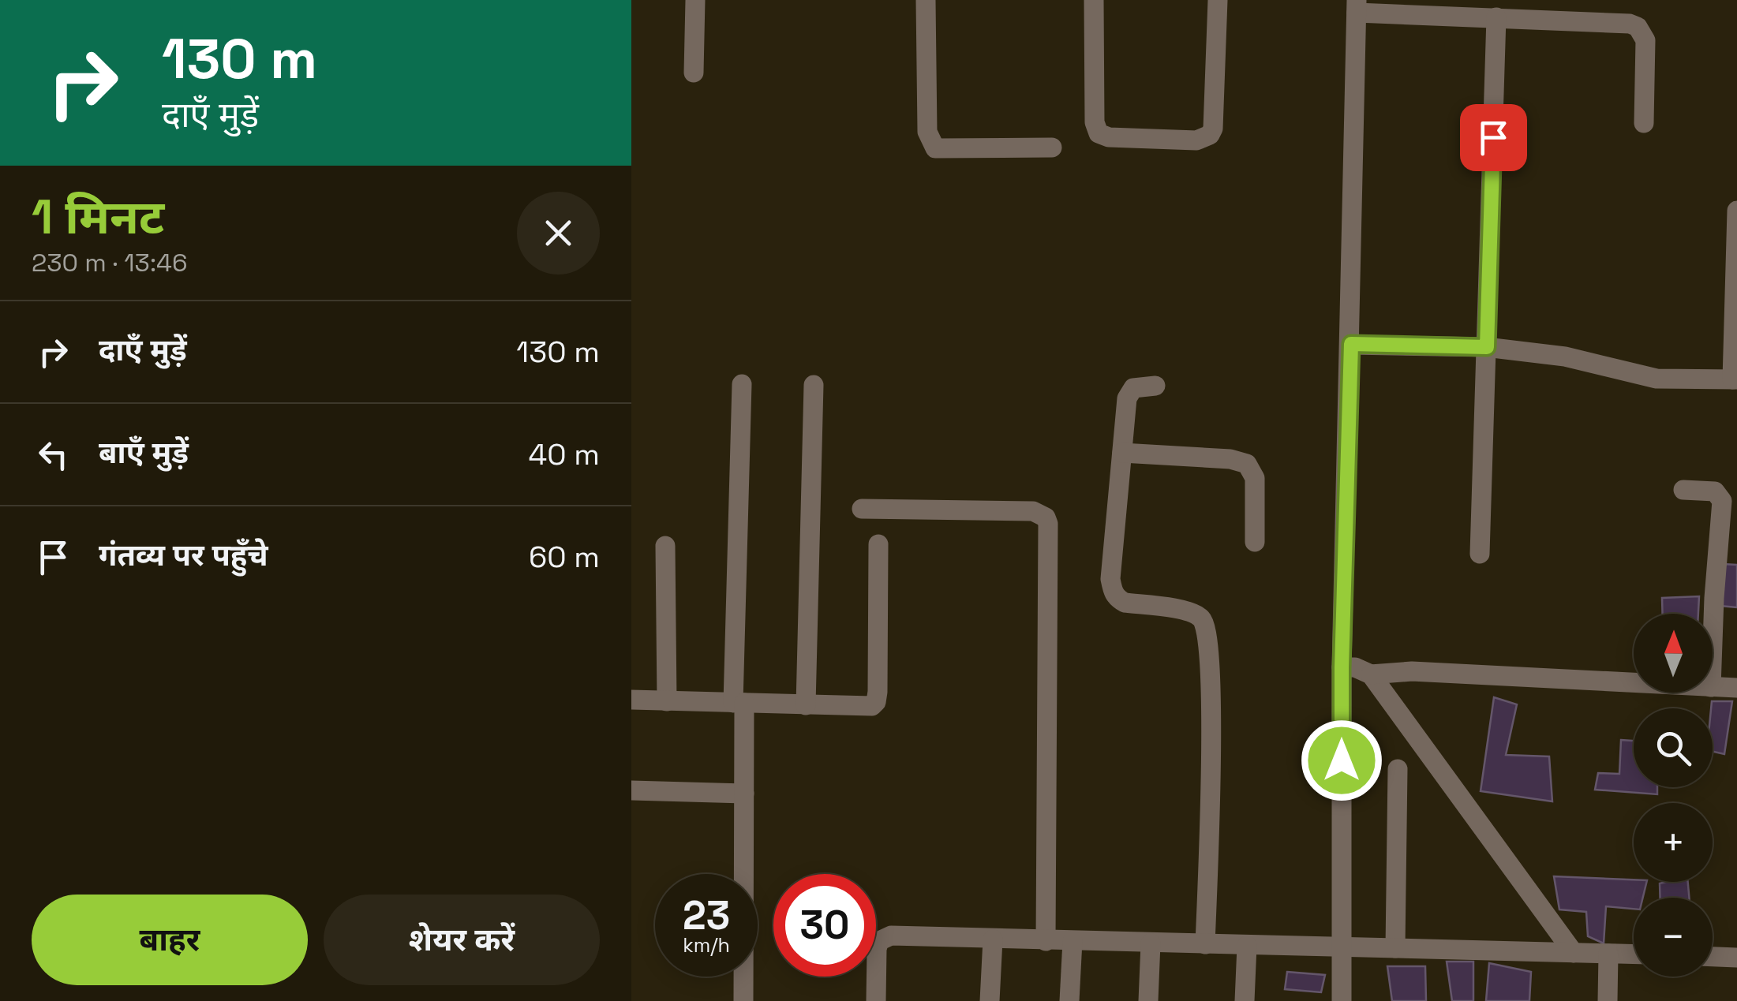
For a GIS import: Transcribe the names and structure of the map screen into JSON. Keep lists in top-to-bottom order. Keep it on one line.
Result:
{"north":"top","page":{"turn":["130 m","दाएँ मुड़ें"],"heading":["1 मिनट","230 m · 13:46"],"list":[{"name":"दाएँ मुड़ें","value":"130 m"},{"name":"बाएँ मुड़ें","value":"40 m"},{"name":"गंतव्य पर पहुँचे","value":"60 m"}],"map_buttons":["+","−"],"speed":"23 km/h","limit":"30","buttons":["बाहर","शेयर करें"]}}
